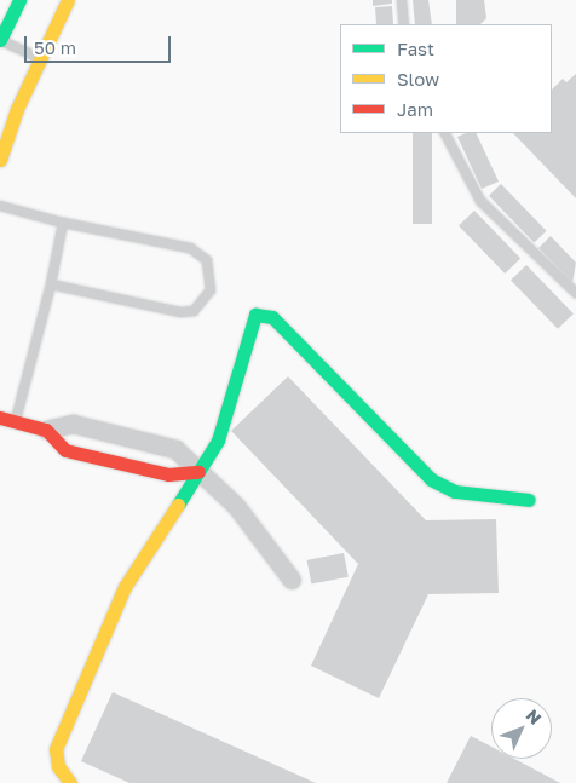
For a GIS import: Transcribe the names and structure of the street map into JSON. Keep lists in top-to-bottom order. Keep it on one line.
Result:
{"legend":["Fast","Slow","Jam"],"scale_bar":"50 m","north":"top right"}
